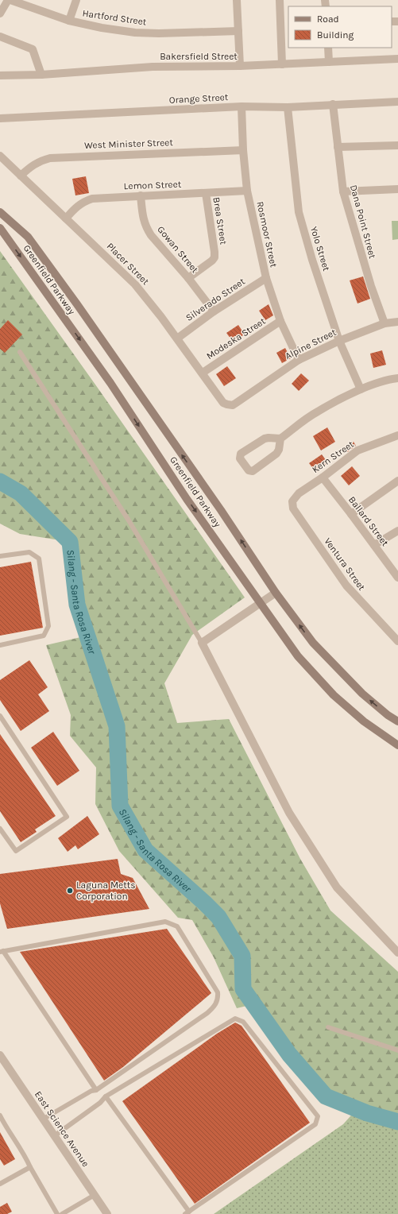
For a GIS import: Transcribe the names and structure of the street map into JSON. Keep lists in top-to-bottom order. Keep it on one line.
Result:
{"streets":{"main road":["Greenfield Parkway"],"street":["Hartford Street","Bakersfield Street","Orange Street","West Minister Street","Lemon Street","Brea Street","Dana Point Street","Rosmoor Street","Yolo Street","Gowan Street","Placer Street","Silverado Street","Modeska Street","Alpine Street","Kern Street","Ballard Street","Ventura Street","East Science Avenue"]},"crossings":[["Orange Street","Dana Point Street"],["Orange Street","Rosmoor Street"],["Orange Street","Yolo Street"],["West Minister Street","Rosmoor Street"],["West Minister Street","Placer Street"],["Lemon Street","Brea Street"],["Lemon Street","Rosmoor Street"],["Lemon Street","Gowan Street"],["Lemon Street","Placer Street"],["Brea Street","Gowan Street"],["Dana Point Street","Alpine Street"],["Rosmoor Street","Silverado Street"],["Rosmoor Street","Modeska Street"],["Rosmoor Street","Alpine Street"],["Yolo Street","Alpine Street"],["Gowan Street","Silverado Street"],["Placer Street","Silverado Street"],["Placer Street","Modeska Street"],["Placer Street","Alpine Street"],["Kern Street","Ballard Street"],["Kern Street","Ventura Street"]],"water":["Silang - Santa Rosa River"],"places":["Laguna Metts Corporation"],"legend":["Road","Building"]}
